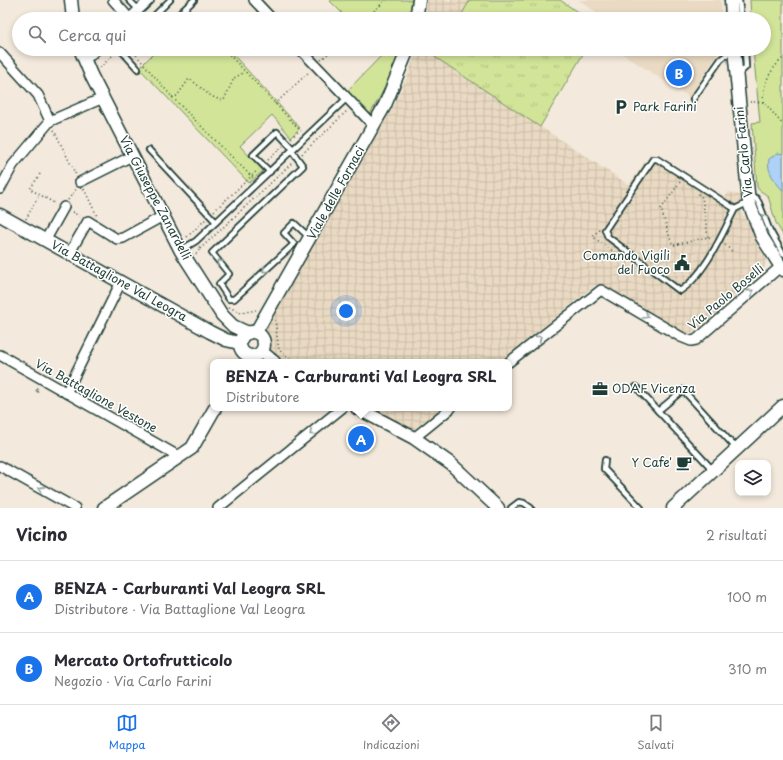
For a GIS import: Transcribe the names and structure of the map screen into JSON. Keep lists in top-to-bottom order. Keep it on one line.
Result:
{"streets":{"street":["Via Carlo Farini","Viale delle Fornaci","Via Giuseppe Zanardelli","Via Battaglione Val Leogra","Via Paolo Boselli","Via Battaglione Vestone"]},"crossings":[["Via Carlo Farini","Via Paolo Boselli"],["Viale delle Fornaci","Via Giuseppe Zanardelli"],["Viale delle Fornaci","Via Battaglione Val Leogra"],["Via Giuseppe Zanardelli","Via Battaglione Val Leogra"]],"one_way":["Via Paolo Boselli"],"places":{"parking":["Park Farini"],"public building":["Comando Vigili del Fuoco"],"office":["ODAF Vicenza"],"cafe":["Y Cafe'"]},"page":{"search":"Cerca qui","pins":["B","A"],"popup":["BENZA - Carburanti Val Leogra SRL","Distributore"],"heading":["Vicino","2 risultati"],"list":[{"mark":"A","name":"BENZA - Carburanti Val Leogra SRL","note":"Distributore · Via Battaglione Val Leogra","value":"100 m"},{"mark":"B","name":"Mercato Ortofrutticolo","note":"Negozio · Via Carlo Farini","value":"310 m"}],"nav":["Mappa","Indicazioni","Salvati"]}}
